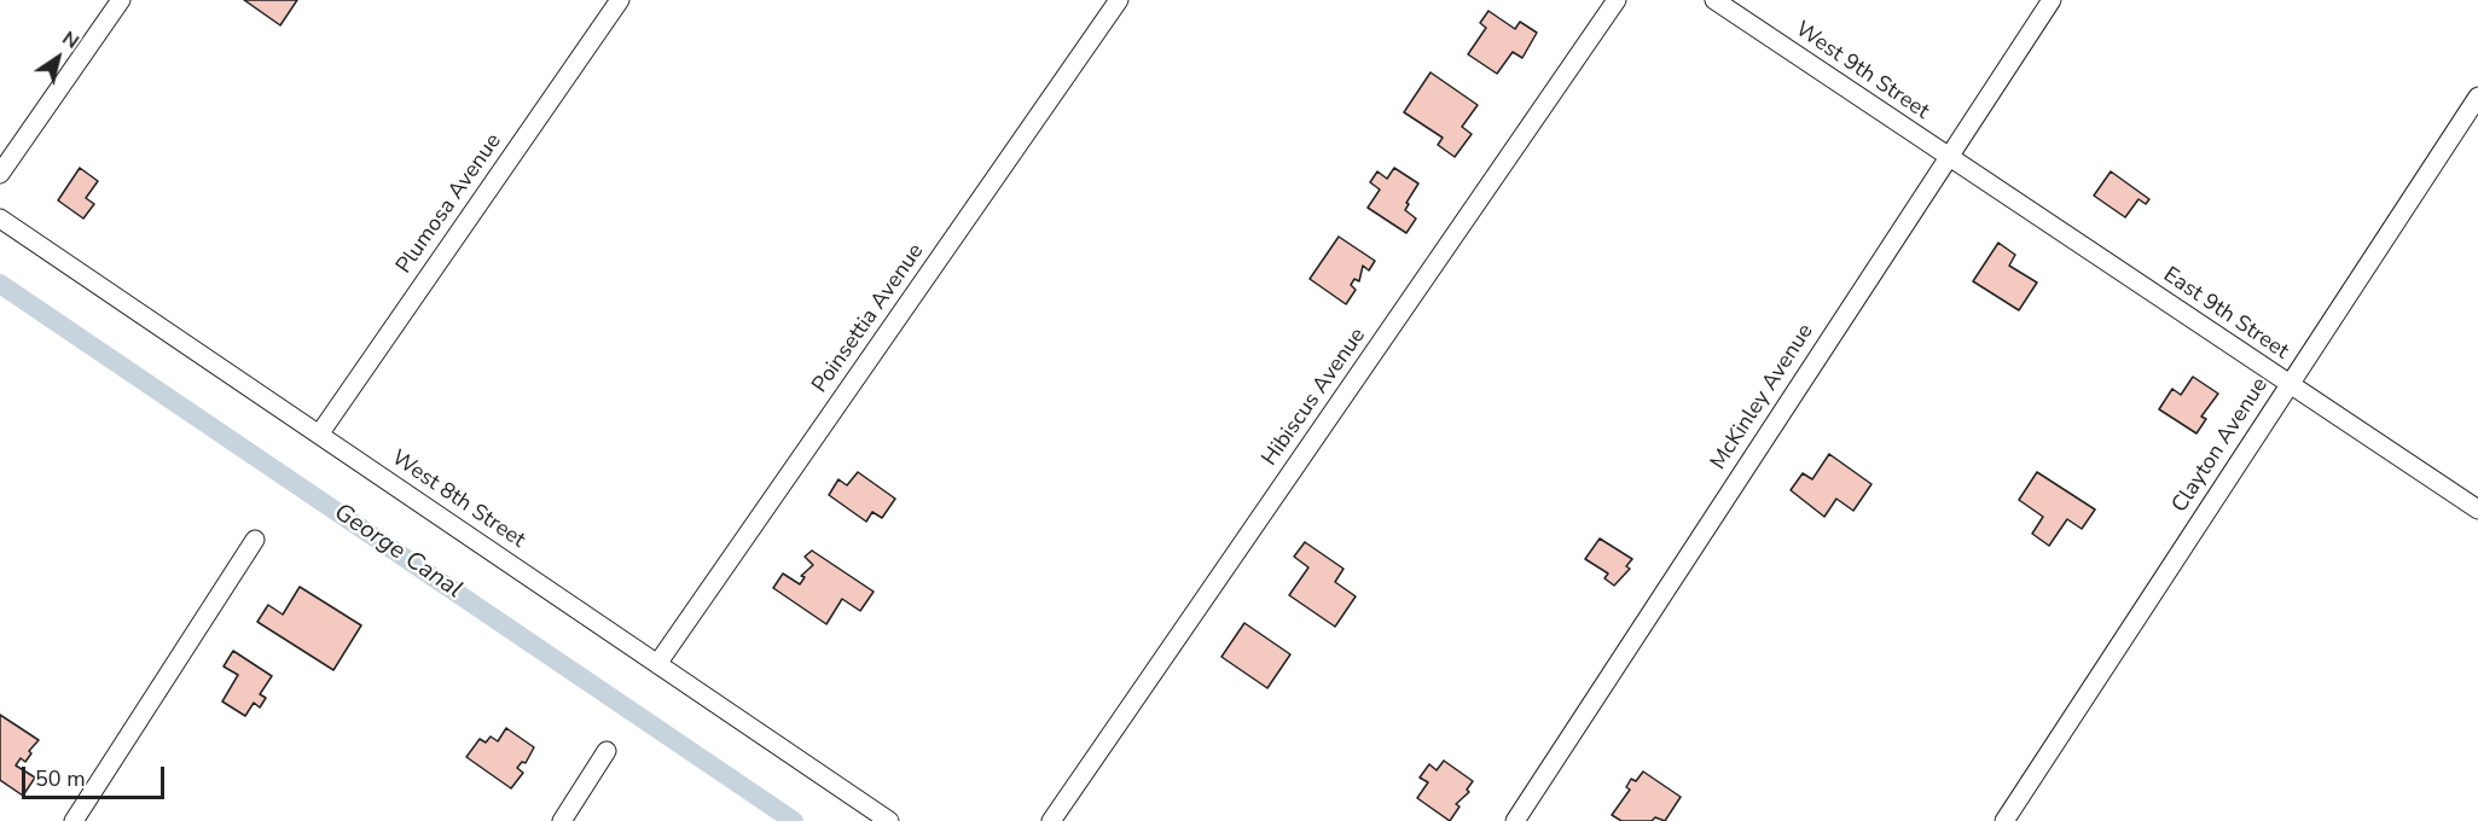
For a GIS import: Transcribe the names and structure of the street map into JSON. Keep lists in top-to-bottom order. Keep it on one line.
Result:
{"streets":{"street":["West 9th Street","Plumosa Avenue","East 9th Street","Poinsettia Avenue","Hibiscus Avenue","McKinley Avenue","Clayton Avenue","West 8th Street"]},"crossings":[["West 9th Street","East 9th Street"],["West 9th Street","McKinley Avenue"],["Plumosa Avenue","West 8th Street"],["East 9th Street","McKinley Avenue"],["East 9th Street","Clayton Avenue"],["Poinsettia Avenue","West 8th Street"]],"water":["George Canal"],"scale_bar":"50 m","north":"top right"}
